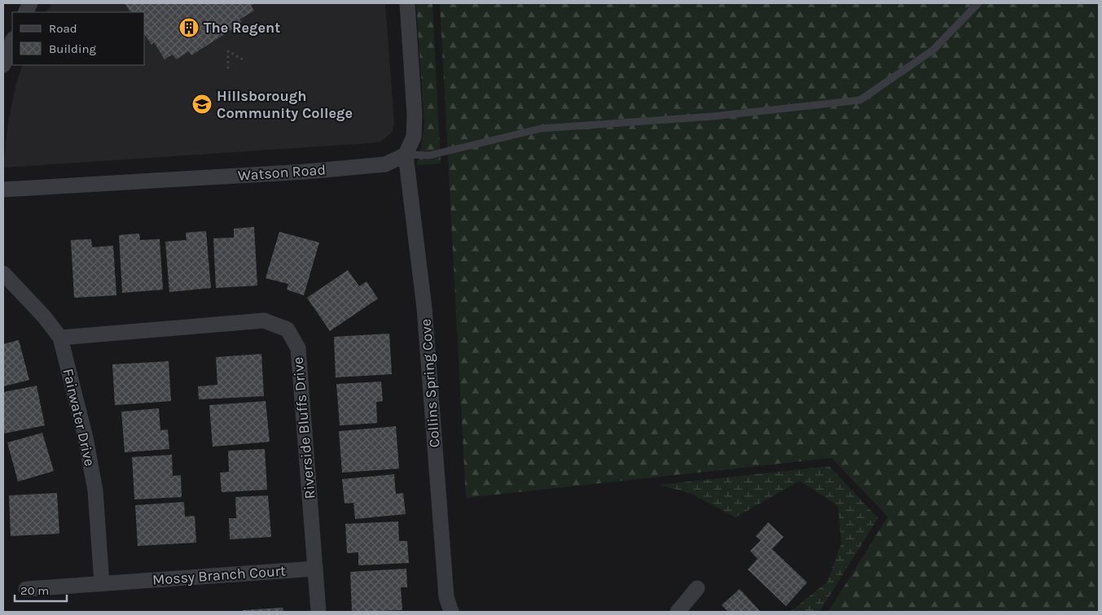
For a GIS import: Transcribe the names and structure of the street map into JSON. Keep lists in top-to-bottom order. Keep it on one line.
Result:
{"streets":{"street":["Watson Road","Collins Spring Cove","Fairwater Drive","Riverside Bluffs Drive","Mossy Branch Court"]},"crossings":[["Watson Road","Collins Spring Cove"],["Fairwater Drive","Riverside Bluffs Drive"],["Fairwater Drive","Mossy Branch Court"],["Riverside Bluffs Drive","Mossy Branch Court"]],"places":{"building":["The Regent"],"school or university":["Hillsborough Community College"]},"legend":["Road","Building"],"scale_bar":"20 m"}
